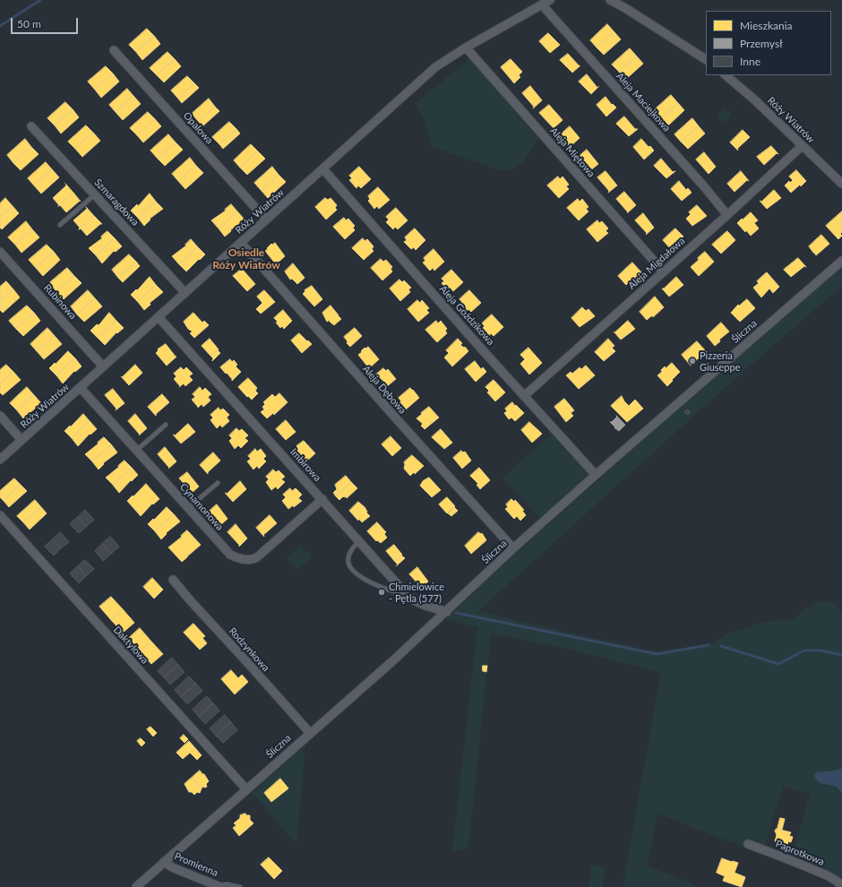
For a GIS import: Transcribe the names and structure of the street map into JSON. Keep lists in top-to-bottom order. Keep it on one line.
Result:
{"streets":{"street":["Aleja Maciejkowa","Róży Wiatrów","Opalowa","Aleja Miętowa","Szmaragdowa","Aleja Migdałowa","Rubinowa","Aleja Goździkowa","Śliczna","Aleja Dębowa","Imbirowa","Cynamonowa","Daktylowa","Rodzynkowa","Paprotkowa","Promienna"]},"crossings":[["Aleja Maciejkowa","Róży Wiatrów"],["Aleja Maciejkowa","Aleja Migdałowa"],["Róży Wiatrów","Opalowa"],["Róży Wiatrów","Aleja Miętowa"],["Róży Wiatrów","Szmaragdowa"],["Róży Wiatrów","Aleja Migdałowa"],["Róży Wiatrów","Rubinowa"],["Róży Wiatrów","Aleja Goździkowa"],["Róży Wiatrów","Aleja Dębowa"],["Róży Wiatrów","Imbirowa"],["Róży Wiatrów","Cynamonowa"],["Aleja Miętowa","Aleja Migdałowa"],["Aleja Migdałowa","Aleja Goździkowa"],["Aleja Goździkowa","Śliczna"],["Śliczna","Aleja Dębowa"],["Śliczna","Imbirowa"],["Śliczna","Daktylowa"],["Śliczna","Rodzynkowa"],["Śliczna","Promienna"],["Imbirowa","Cynamonowa"]],"districts":["Osiedle Róży Wiatrów"],"places":["Pizzeria Giuseppe","Chmielowice - Pętla (577)"],"legend":["Mieszkania","Przemysł","Inne"],"scale_bar":"50 m"}
